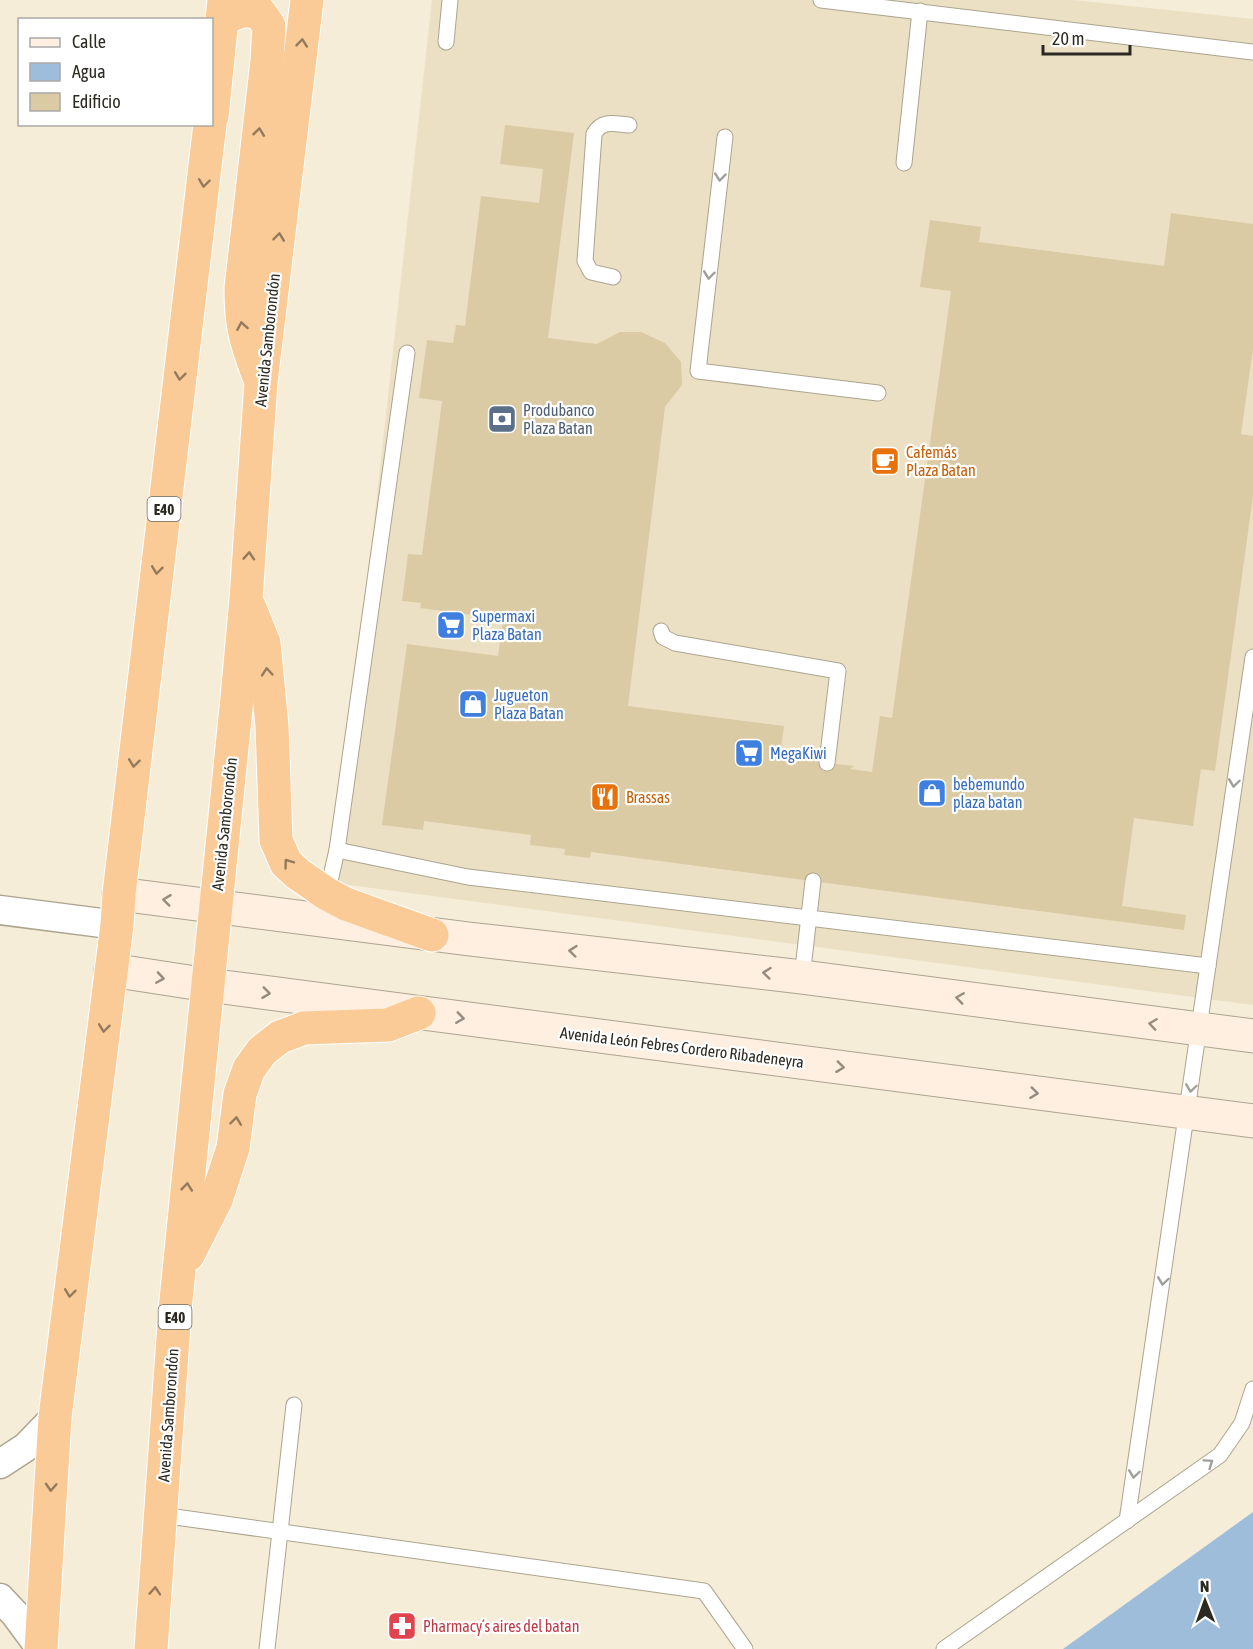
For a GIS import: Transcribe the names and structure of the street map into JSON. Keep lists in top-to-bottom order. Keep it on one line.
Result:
{"streets":{"highway":["Avenida Samborondón","E40"],"street":["Avenida León Febres Cordero Ribadeneyra"]},"crossings":[["Avenida Samborondón","Avenida León Febres Cordero Ribadeneyra"],["E40","Avenida León Febres Cordero Ribadeneyra"]],"places":{"bank":["Produbanco Plaza Batan"],"cafe":["Cafemás Plaza Batan"],"supermarket":["Supermaxi Plaza Batan","MegaKiwi"],"shop":["Jugueton Plaza Batan","bebemundo plaza batan"],"restaurant":["Brassas"],"pharmacy":["Pharmacy´s aires del batan"]},"legend":["Calle","Agua","Edificio"],"scale_bar":"20 m","north":"top"}
